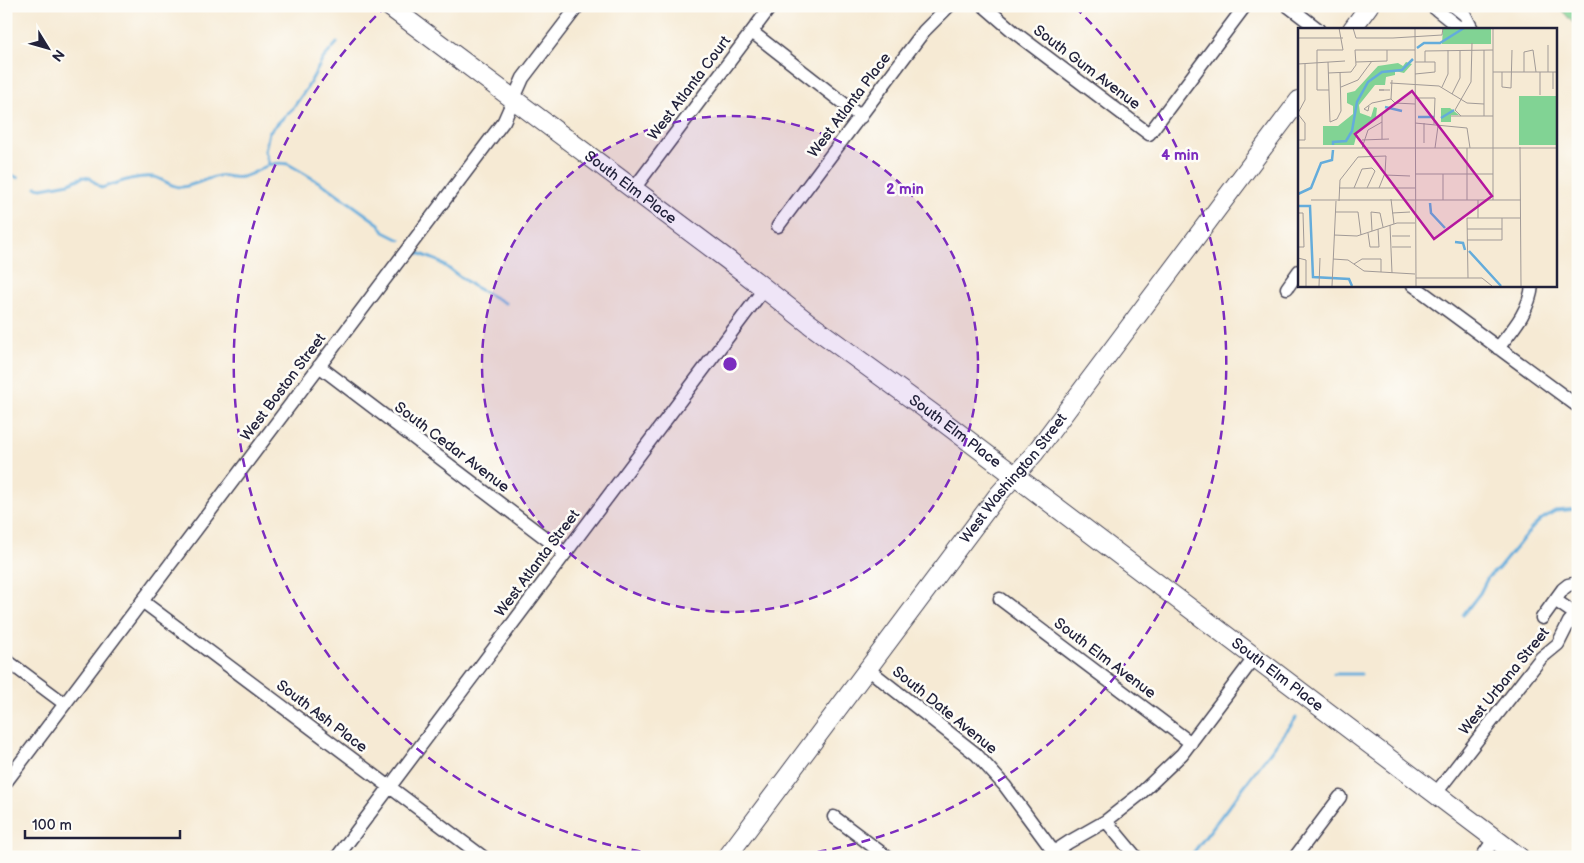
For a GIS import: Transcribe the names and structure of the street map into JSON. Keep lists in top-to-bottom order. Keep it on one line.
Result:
{"streets":{"main road":["South Elm Place","West Washington Street"],"street":["South Gum Avenue","West Atlanta Court","West Atlanta Place","West Boston Street","South Cedar Avenue","West Atlanta Street","South Elm Avenue","West Urbana Street","South Date Avenue","South Ash Place"]},"crossings":[["West Atlanta Court","South Elm Place"],["South Elm Place","West Boston Street"],["South Elm Place","West Washington Street"],["South Elm Place","West Atlanta Street"],["South Elm Place","West Urbana Street"],["West Boston Street","South Cedar Avenue"],["West Boston Street","South Ash Place"],["South Cedar Avenue","West Atlanta Street"],["West Washington Street","South Date Avenue"],["West Atlanta Street","South Ash Place"]],"scale_bar":"100 m","north":"bottom right","rings":["4 min","2 min"]}
